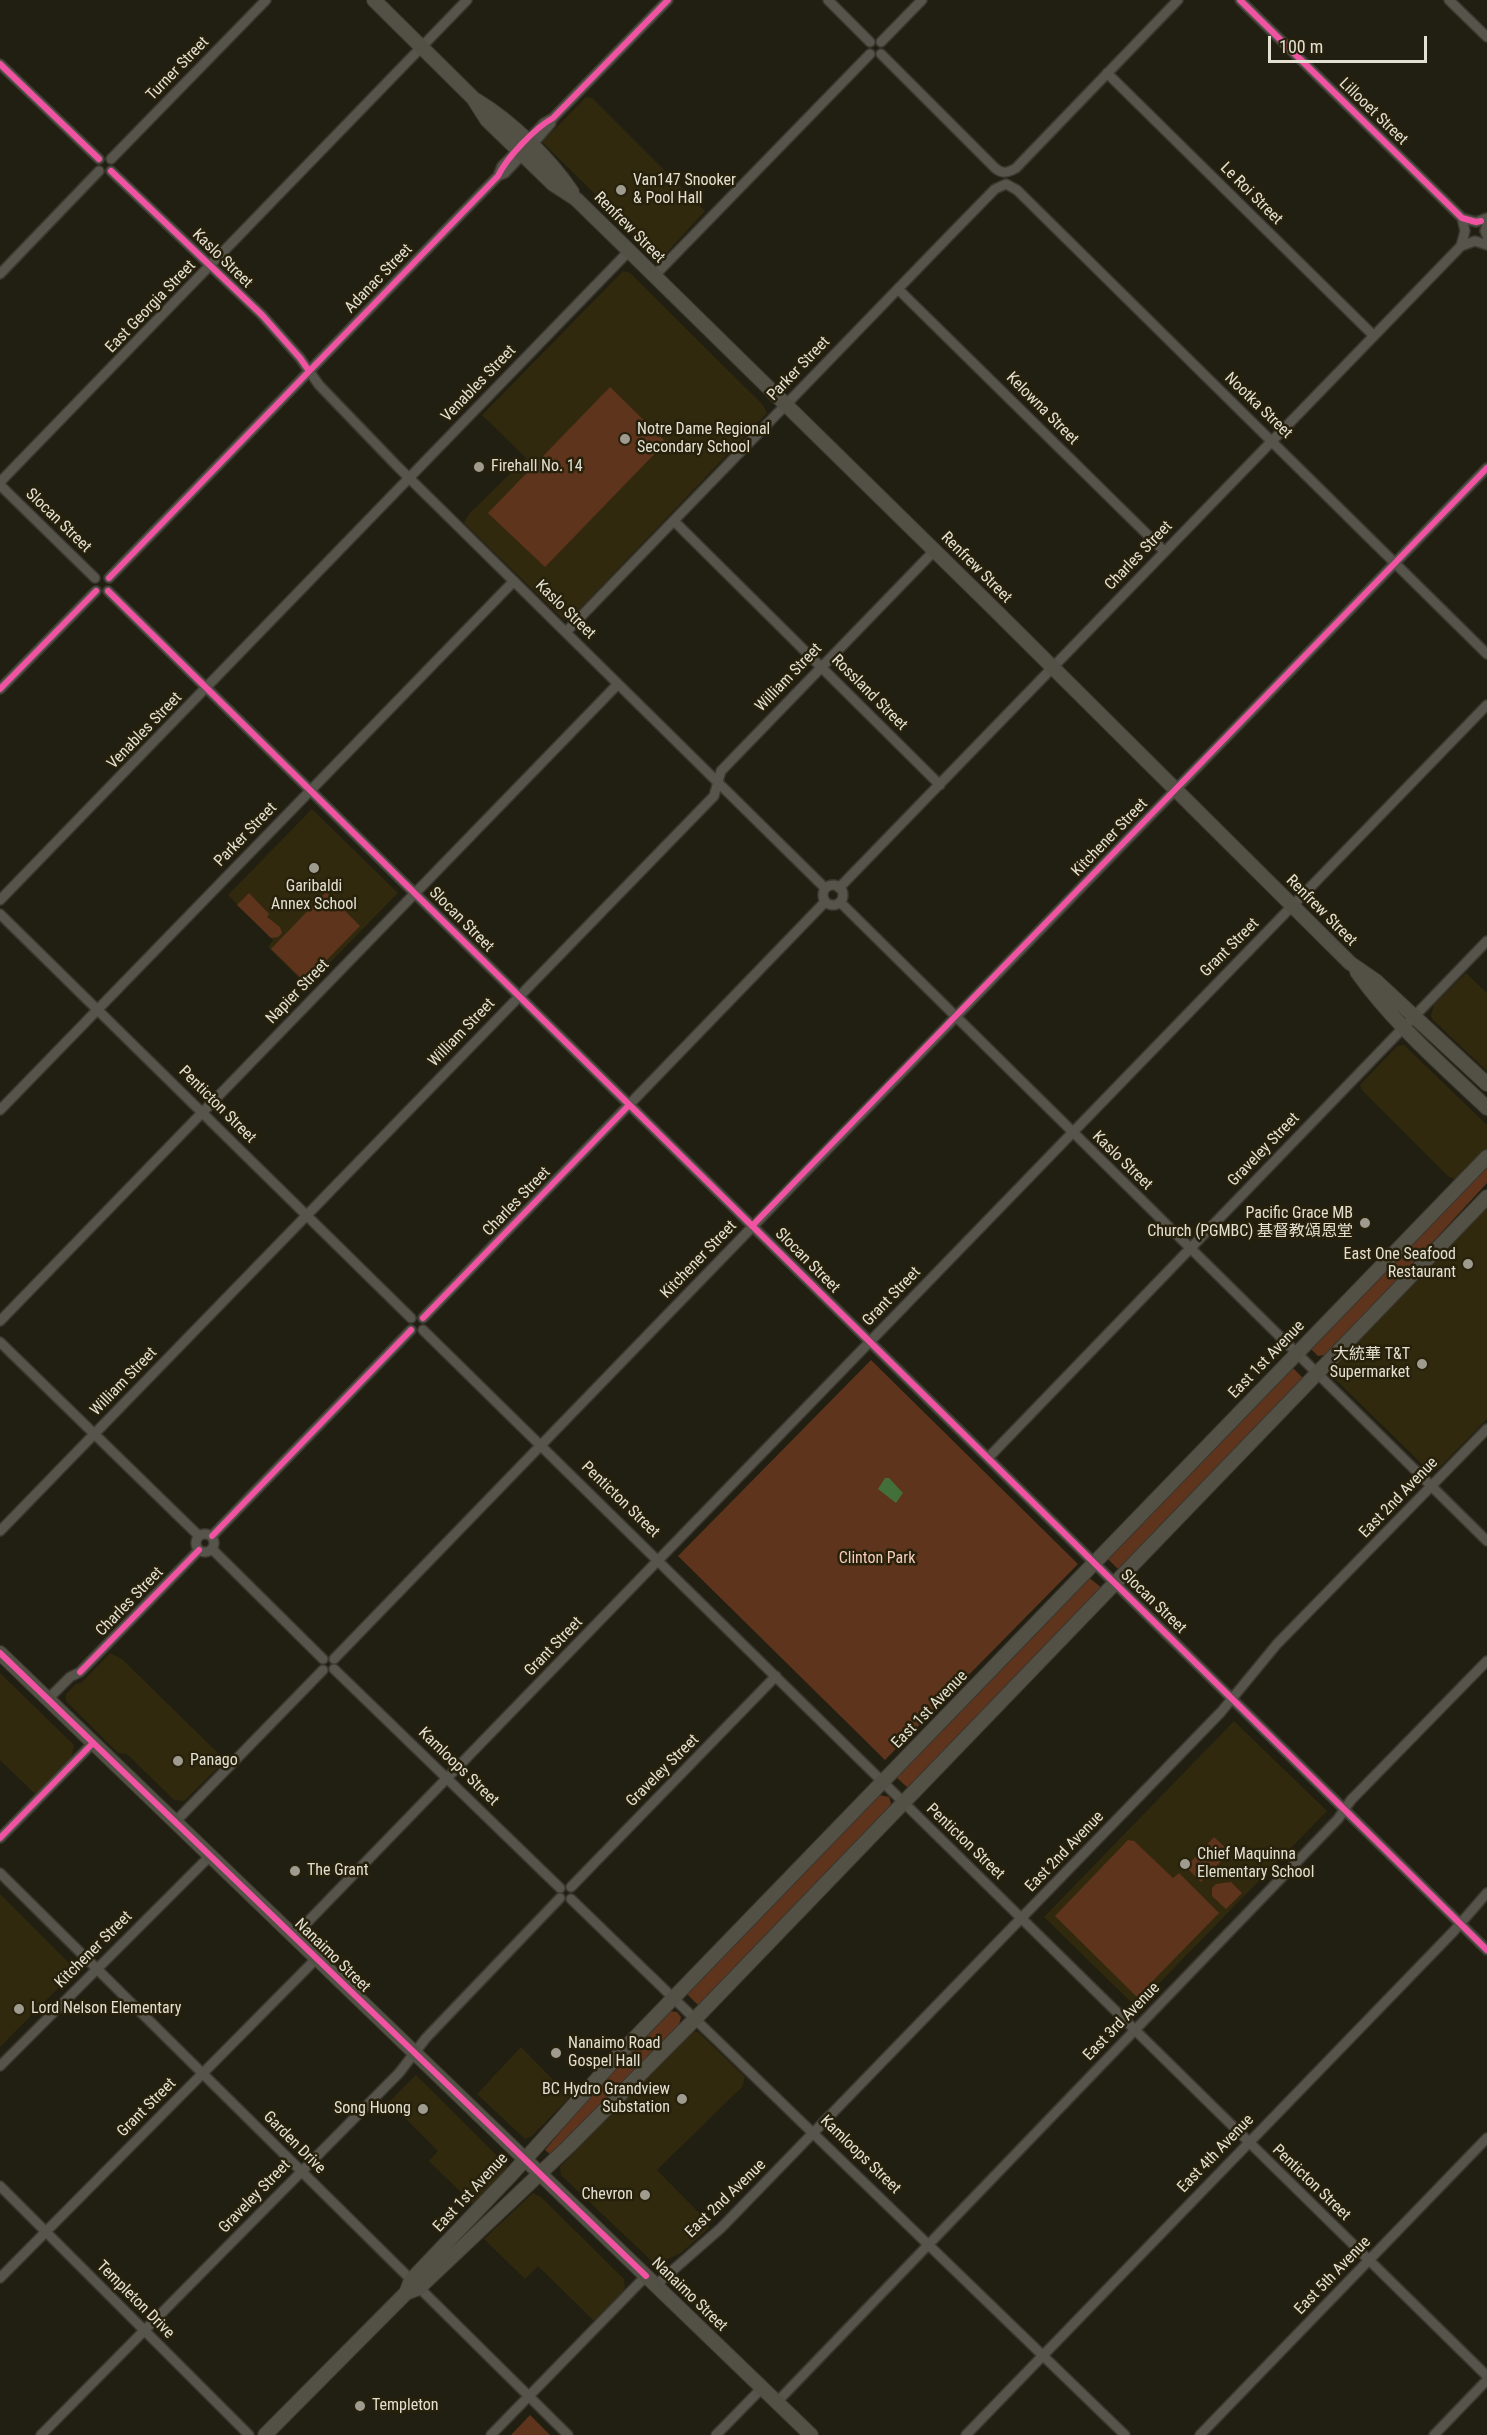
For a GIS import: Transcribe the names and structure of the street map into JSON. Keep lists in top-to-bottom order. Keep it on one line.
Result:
{"streets":{"main road":["Renfrew Street","East 1st Avenue","Nanaimo Street"],"street":["Turner Street","Lillooet Street","Le Roi Street","Kaslo Street","Adanac Street","East Georgia Street","Parker Street","Venables Street","Nootka Street","Kelowna Street","Slocan Street","Charles Street","William Street","Rossland Street","Kitchener Street","Grant Street","Napier Street","Penticton Street","Graveley Street","East 2nd Avenue","Kamloops Street","East 3rd Avenue","Garden Drive","East 4th Avenue","East 5th Avenue","Templeton Drive"]},"crossings":[["Turner Street","Kaslo Street"],["Lillooet Street","Charles Street"],["Le Roi Street","Charles Street"],["Renfrew Street","Adanac Street"],["Renfrew Street","East Georgia Street"],["Renfrew Street","Parker Street"],["Renfrew Street","Venables Street"],["Renfrew Street","Charles Street"],["Renfrew Street","William Street"],["Renfrew Street","Kitchener Street"],["Renfrew Street","Grant Street"],["Renfrew Street","Graveley Street"],["Kaslo Street","Adanac Street"],["Kaslo Street","East Georgia Street"],["Kaslo Street","Parker Street"],["Kaslo Street","Venables Street"],["Kaslo Street","Charles Street"],["Kaslo Street","William Street"],["Kaslo Street","Kitchener Street"],["Kaslo Street","Grant Street"],["Kaslo Street","Napier Street"],["Kaslo Street","Graveley Street"],["Kaslo Street","East 1st Avenue"],["Kaslo Street","East 2nd Avenue"],["Adanac Street","Slocan Street"],["East Georgia Street","Slocan Street"],["Parker Street","Nootka Street"],["Parker Street","Kelowna Street"],["Parker Street","Slocan Street"],["Parker Street","Rossland Street"],["Parker Street","Penticton Street"],["Venables Street","Slocan Street"],["Nootka Street","Charles Street"],["Nootka Street","Kitchener Street"],["Kelowna Street","Charles Street"],["Slocan Street","Charles Street"],["Slocan Street","William Street"],["Slocan Street","Kitchener Street"],["Slocan Street","Grant Street"],["Slocan Street","Napier Street"],["Slocan Street","Graveley Street"],["Slocan Street","East 1st Avenue"],["Slocan Street","East 2nd Avenue"],["Slocan Street","East 3rd Avenue"],["Slocan Street","East 4th Avenue"],["Charles Street","Rossland Street"],["Charles Street","Penticton Street"],["Charles Street","Nanaimo Street"],["William Street","Rossland Street"],["William Street","Penticton Street"],["Kitchener Street","Penticton Street"],["Kitchener Street","Kamloops Street"],["Kitchener Street","Nanaimo Street"],["Kitchener Street","Garden Drive"],["Grant Street","Penticton Street"],["Grant Street","Kamloops Street"],["Grant Street","Nanaimo Street"],["Grant Street","Garden Drive"],["Grant Street","Templeton Drive"],["Napier Street","Penticton Street"],["Penticton Street","Graveley Street"],["Penticton Street","East 1st Avenue"],["Penticton Street","East 2nd Avenue"],["Penticton Street","East 3rd Avenue"],["Penticton Street","East 4th Avenue"],["Penticton Street","East 5th Avenue"],["Graveley Street","Kamloops Street"],["Graveley Street","Nanaimo Street"],["Graveley Street","Garden Drive"],["Graveley Street","Templeton Drive"],["East 1st Avenue","Kamloops Street"],["East 1st Avenue","Nanaimo Street"],["East 1st Avenue","Garden Drive"],["East 2nd Avenue","Kamloops Street"],["East 2nd Avenue","Nanaimo Street"],["East 2nd Avenue","Garden Drive"],["Kamloops Street","East 3rd Avenue"],["Kamloops Street","East 4th Avenue"],["Nanaimo Street","East 3rd Avenue"]],"parks":["Clinton Park"],"places":["Van147 Snooker & Pool Hall","Notre Dame Regional Secondary School","Firehall No. 14","Garibaldi Annex School","Pacific Grace MB Church (PGMBC) 基督教頌恩堂","East One Seafood Restaurant","大統華 T&T Supermarket","Panago","Chief Maquinna Elementary School","The Grant","Lord Nelson Elementary","Nanaimo Road Gospel Hall","BC Hydro Grandview Substation","Song Huong","Chevron","Templeton"],"scale_bar":"100 m"}
